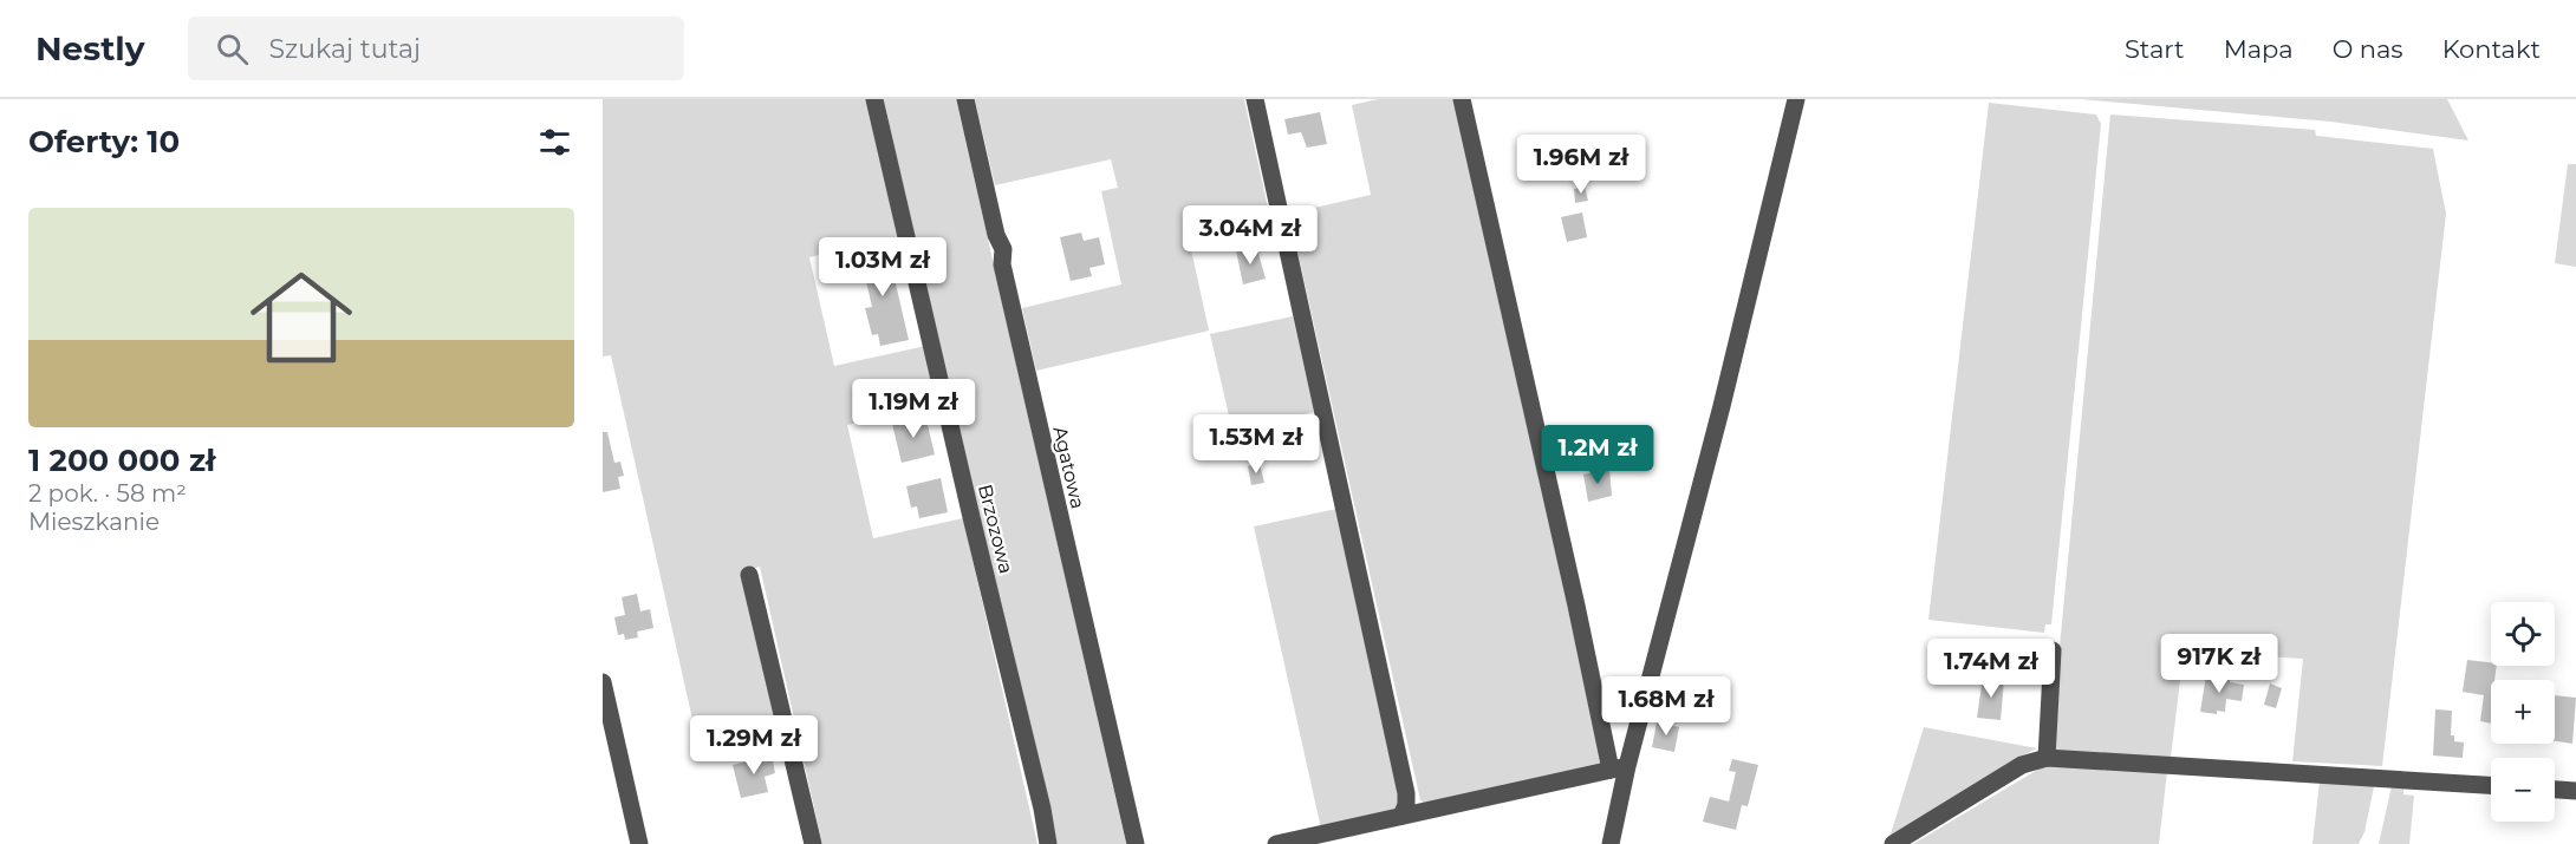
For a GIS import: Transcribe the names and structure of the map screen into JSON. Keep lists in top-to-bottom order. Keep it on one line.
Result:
{"streets":{"street":["Agatowa","Brzozowa"]},"page":{"header":"Nestly","search":"Szukaj tutaj","nav":["Start","Mapa","O nas","Kontakt"],"heading":"Oferty: 10","price":["1.96M zł","3.04M zł","1.03M zł","1.19M zł","1.53M zł","1.2M zł","917K zł","1.74M zł","1.68M zł","1.29M zł"],"list":[{"name":"1 200 000 zł","note":"2 pok. · 58 m² · Mieszkanie"}],"map_buttons":["+","−"]}}
